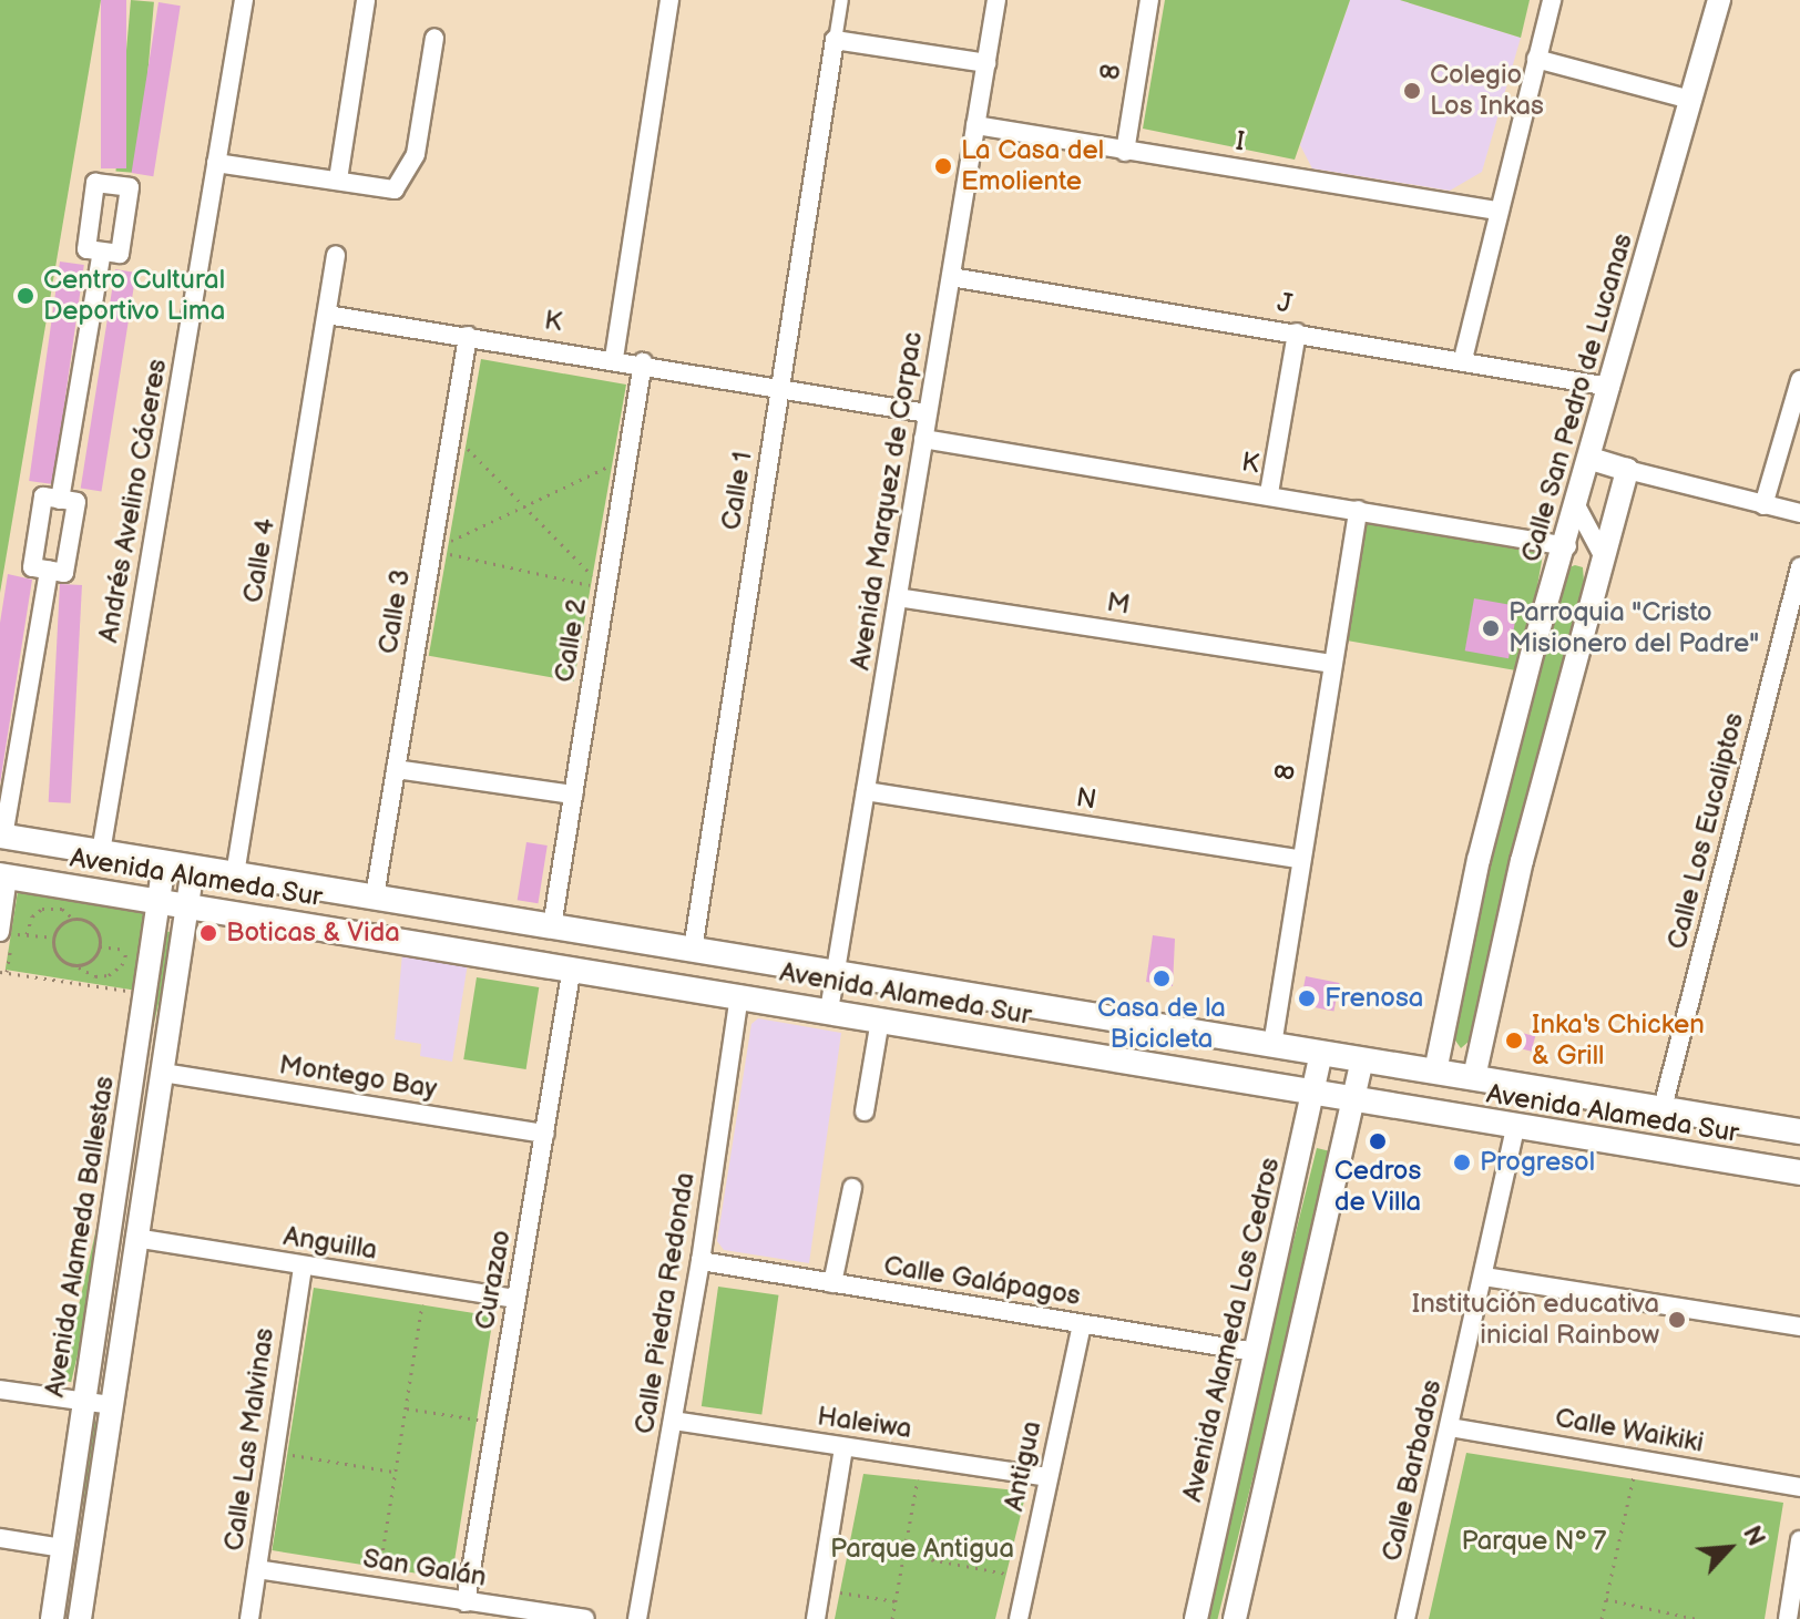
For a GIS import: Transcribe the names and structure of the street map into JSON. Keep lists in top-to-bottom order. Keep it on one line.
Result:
{"streets":{"main road":["Avenida Alameda Sur"],"street":["8","I","J","K","Calle San Pedro de Lucanas","Calle 1","Andrés Avelino Cáceres","Avenida Marquez de Corpac","Calle 4","M","Calle 3","Calle 2","N","Calle Los Eucaliptos","Montego Bay","Avenida Alameda Ballestas","Anguilla","Curazao","Calle Galápagos","Calle Piedra Redonda","Avenida Alameda Los Cedros","Haleiwa","Calle Waikiki","Calle Las Malvinas","Antigua","Calle Barbados","San Galán"]},"crossings":[["8","I"],["8","K"],["8","M"],["8","N"],["8","Avenida Alameda Sur"],["I","Avenida Marquez de Corpac"],["J","Calle San Pedro de Lucanas"],["J","Avenida Marquez de Corpac"],["K","Calle San Pedro de Lucanas"],["K","Calle 1"],["K","Avenida Marquez de Corpac"],["K","Calle 4"],["K","Calle 3"],["K","Calle 2"],["Calle San Pedro de Lucanas","Avenida Alameda Sur"],["Calle 1","Avenida Alameda Sur"],["Andrés Avelino Cáceres","Avenida Alameda Sur"],["Avenida Marquez de Corpac","M"],["Avenida Marquez de Corpac","N"],["Avenida Marquez de Corpac","Avenida Alameda Sur"],["Calle 4","Avenida Alameda Sur"],["Calle 3","Avenida Alameda Sur"],["Calle 2","Avenida Alameda Sur"],["Calle Los Eucaliptos","Avenida Alameda Sur"],["Avenida Alameda Sur","Avenida Alameda Ballestas"],["Avenida Alameda Sur","Curazao"],["Avenida Alameda Sur","Calle Piedra Redonda"],["Avenida Alameda Sur","Avenida Alameda Los Cedros"],["Avenida Alameda Sur","Calle Barbados"],["Montego Bay","Avenida Alameda Ballestas"],["Montego Bay","Curazao"],["Avenida Alameda Ballestas","Anguilla"],["Anguilla","Curazao"],["Anguilla","Calle Las Malvinas"],["Curazao","San Galán"],["Calle Galápagos","Calle Piedra Redonda"],["Calle Galápagos","Avenida Alameda Los Cedros"],["Calle Galápagos","Antigua"],["Calle Piedra Redonda","Haleiwa"],["Haleiwa","Antigua"],["Calle Waikiki","Calle Barbados"],["Calle Las Malvinas","San Galán"]],"parks":["Parque N° 7","Parque Antigua"],"places":["Colegio Los Inkas","La Casa del Emoliente","Centro Cultural Deportivo Lima","Parroquia \"Cristo Misionero del Padre\"","Boticas & Vida","Casa de la Bicicleta","Frenosa","Inka's Chicken & Grill","Cedros de Villa","Progresol","Institución educativa inicial Rainbow"],"north":"top right"}
